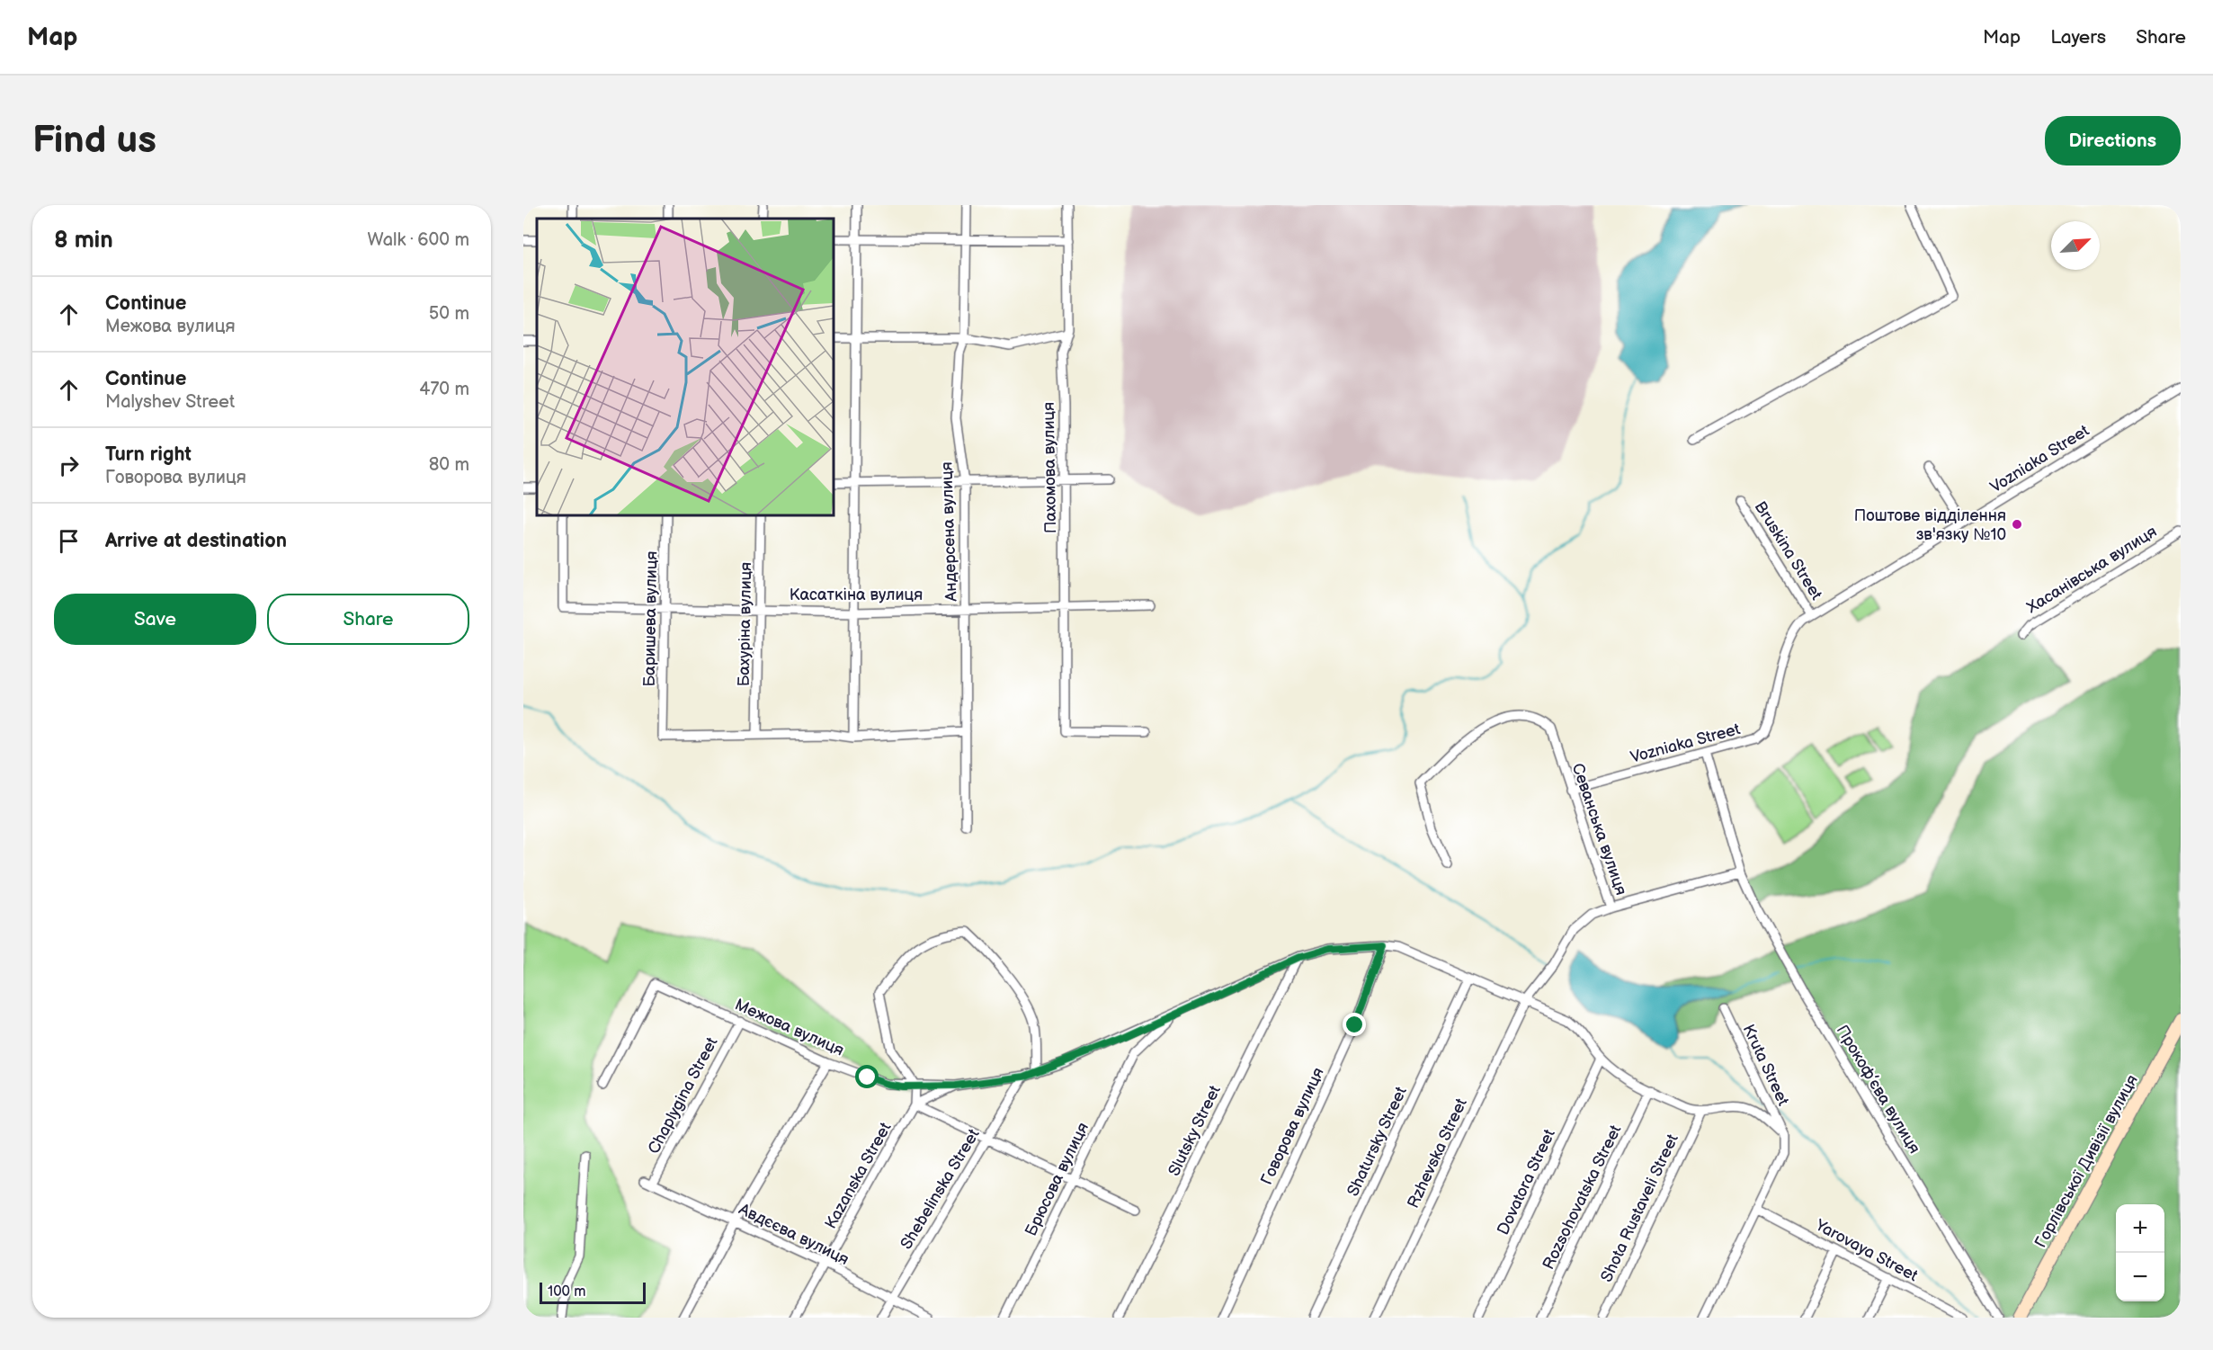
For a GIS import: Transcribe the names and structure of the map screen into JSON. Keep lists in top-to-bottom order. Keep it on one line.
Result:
{"streets":{"main road":["Горлівської Дивізії вулиця"],"street":["Vozniaka Street","Пахомова вулиця","Андерсена вулиця","Bruskina Street","Хасанівська вулиця","Касаткіна вулиця","Баришева вулиця","Бахуріна вулиця","Севанська вулиця","Межова вулиця","Kruta Street","Прокоф’єва вулиця","Chaplygina Street","Говорова вулиця","Slutsky Street","Shatursky Street","Rzhevska Street","Kazanska Street","Брюсова вулиця","Dovatora Street","Shebelinska Street","Rozsohovatska Street","Shota Rustaveli Street","Авдєєва вулиця","Yarovaya Street"]},"crossings":[["Vozniaka Street","Bruskina Street"],["Vozniaka Street","Севанська вулиця"],["Vozniaka Street","Прокоф’єва вулиця"],["Пахомова вулиця","Касаткіна вулиця"],["Андерсена вулиця","Касаткіна вулиця"],["Касаткіна вулиця","Баришева вулиця"],["Касаткіна вулиця","Бахуріна вулиця"],["Баришева вулиця","Бахуріна вулиця"],["Севанська вулиця","Rzhevska Street"],["Межова вулиця","Chaplygina Street"],["Межова вулиця","Kazanska Street"],["Межова вулиця","Shebelinska Street"],["Chaplygina Street","Авдєєва вулиця"],["Kazanska Street","Shebelinska Street"],["Kazanska Street","Авдєєва вулиця"],["Shebelinska Street","Авдєєва вулиця"]],"places":["Поштове відділення зв'язку №10"],"scale_bar":"100 m","north":"top right","page":{"header":"Map","nav":["Map","Layers","Share"],"buttons":["Directions",["Save","Share"]],"title":"Find us","heading":["8 min","Walk · 600 m"],"list":[["Continue","Межова вулиця","50 m"],["Continue","Malyshev Street","470 m"],["Turn right","Говорова вулиця","80 m"],"Arrive at destination"],"map_buttons":["+","−"],"scale":"100 m"}}
